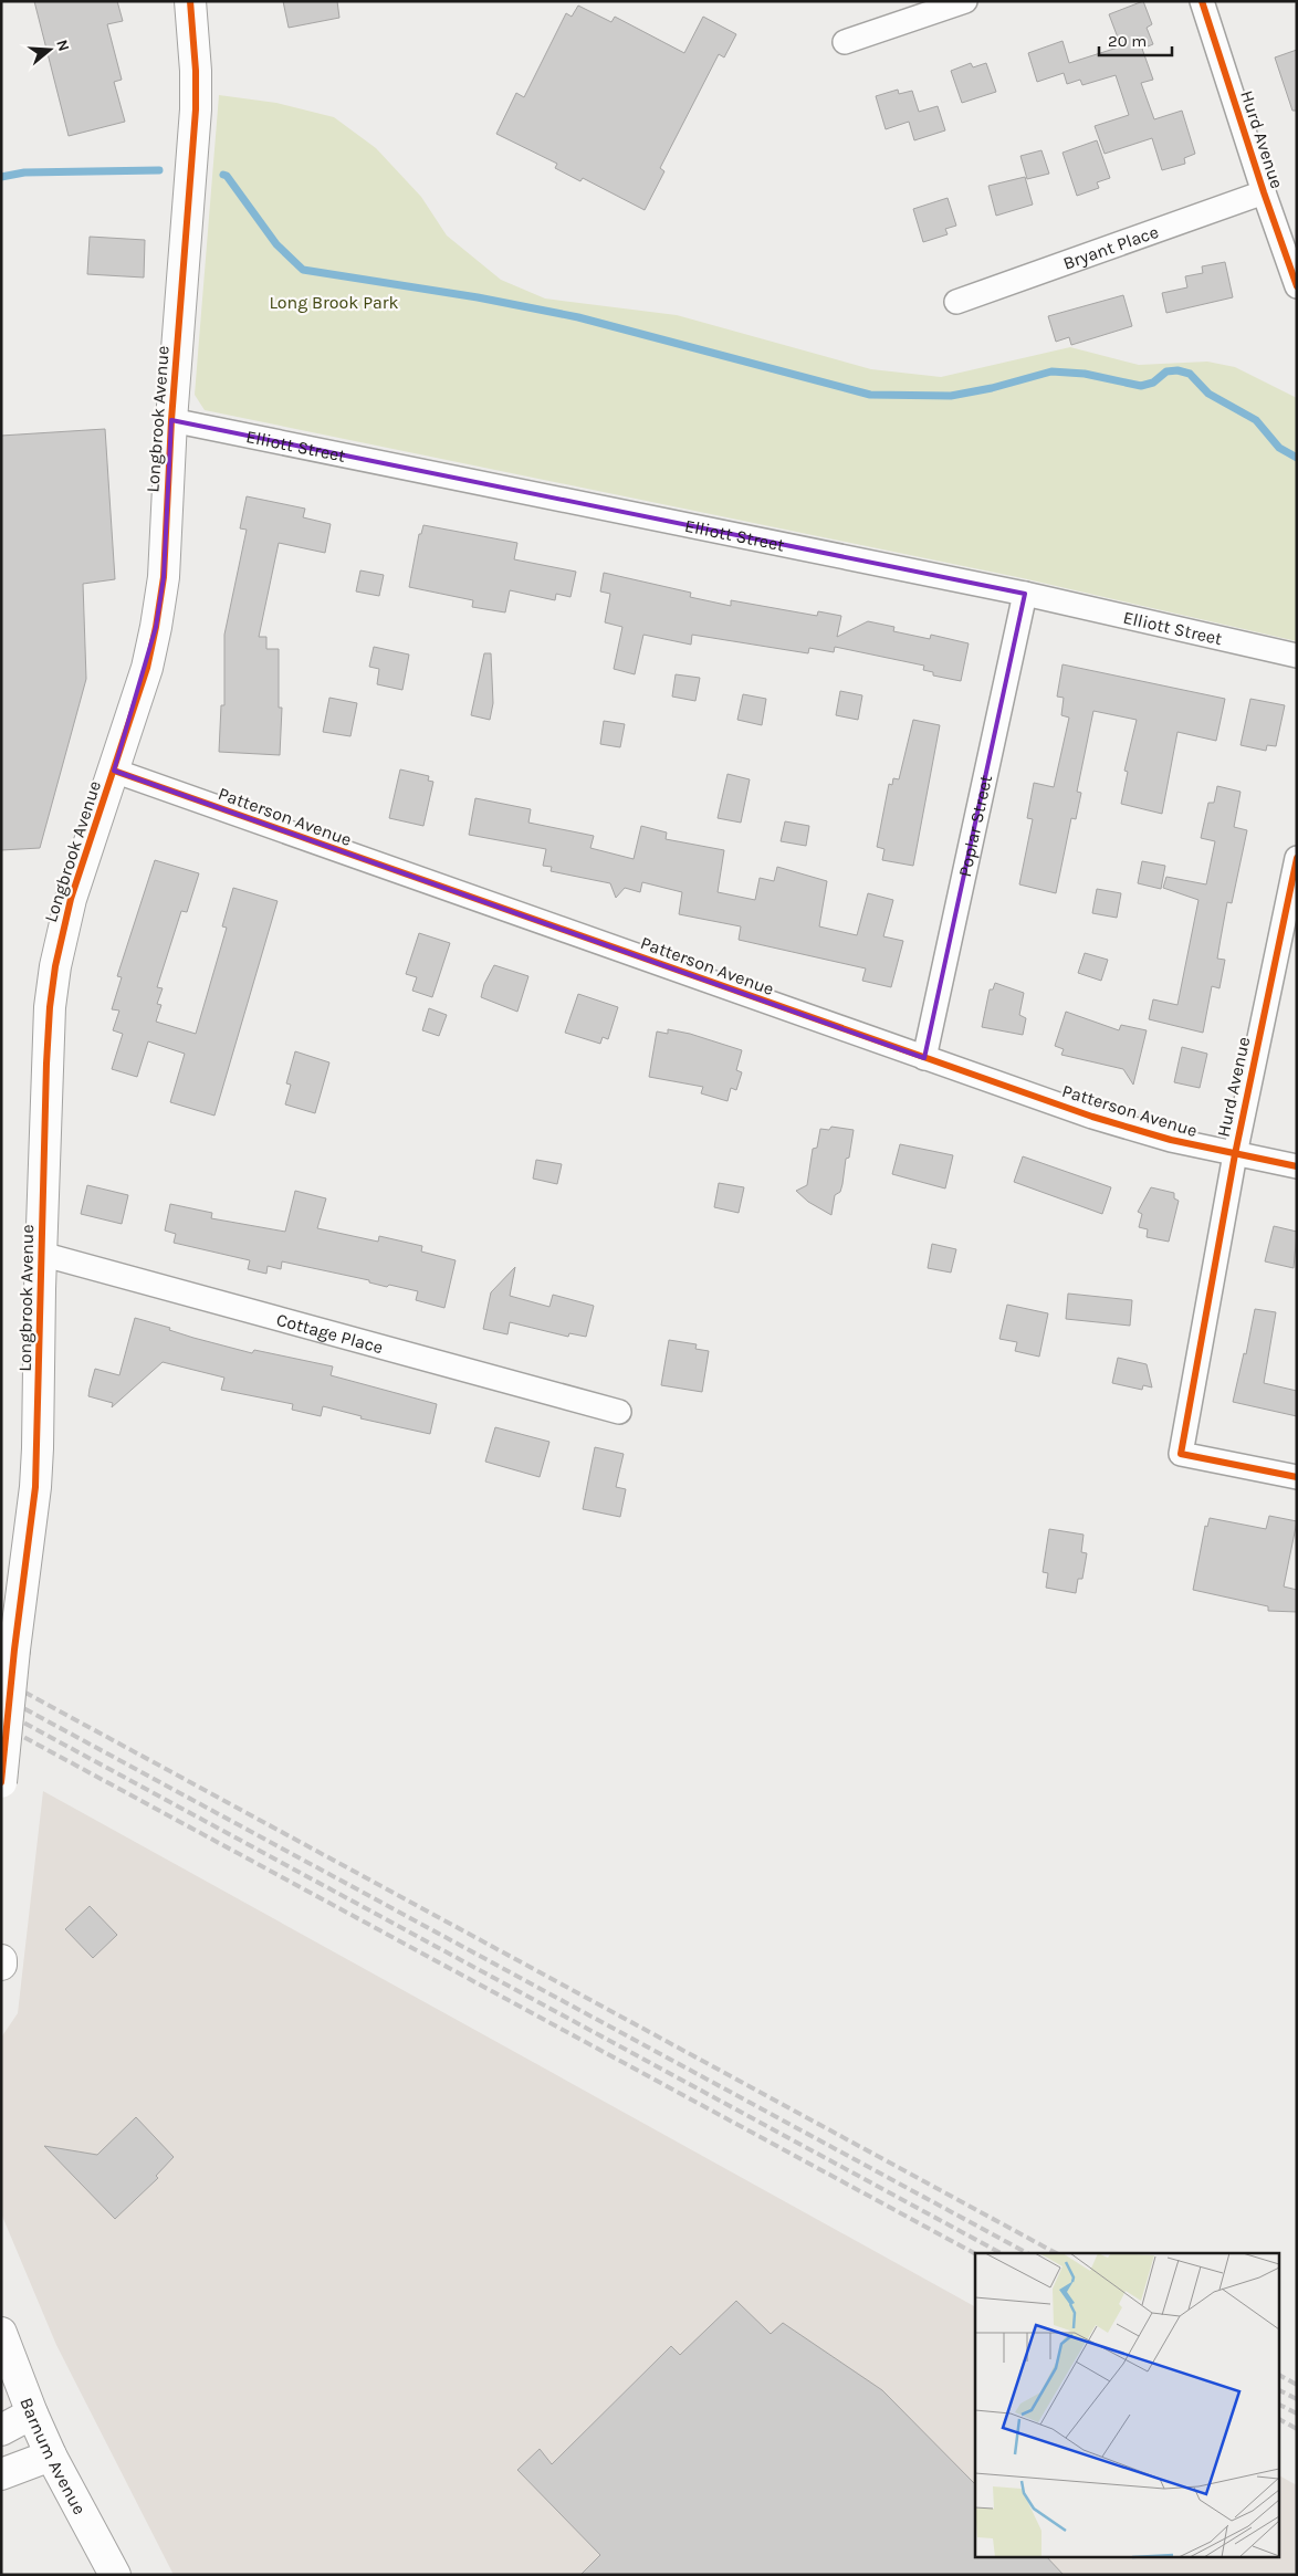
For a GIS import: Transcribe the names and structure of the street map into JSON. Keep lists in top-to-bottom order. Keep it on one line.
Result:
{"streets":{"street":["Hurd Avenue","Bryant Place","Longbrook Avenue","Elliott Street","Patterson Avenue","Poplar Street","Cottage Place","Barnum Avenue"]},"crossings":[["Hurd Avenue","Bryant Place"],["Hurd Avenue","Patterson Avenue"],["Longbrook Avenue","Elliott Street"],["Longbrook Avenue","Patterson Avenue"],["Longbrook Avenue","Cottage Place"],["Elliott Street","Poplar Street"],["Patterson Avenue","Poplar Street"]],"parks":["Long Brook Park"],"scale_bar":"20 m","north":"right"}
